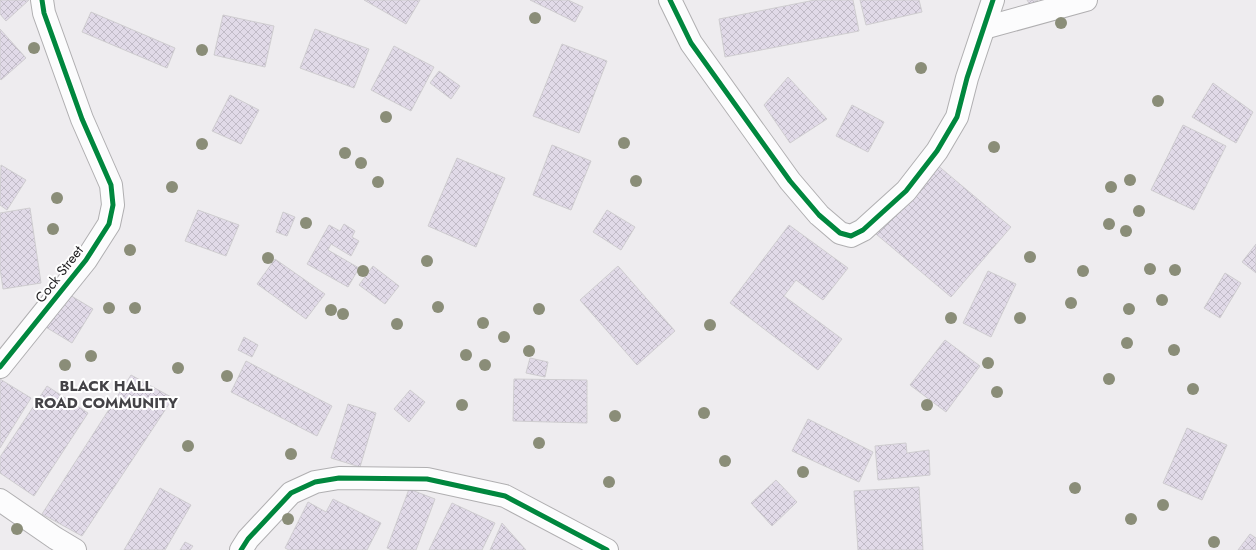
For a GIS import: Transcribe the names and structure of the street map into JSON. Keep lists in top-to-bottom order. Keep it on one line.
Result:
{"streets":{"street":["Cock Street"]},"districts":["BLACK HALL ROAD COMMUNITY"]}
